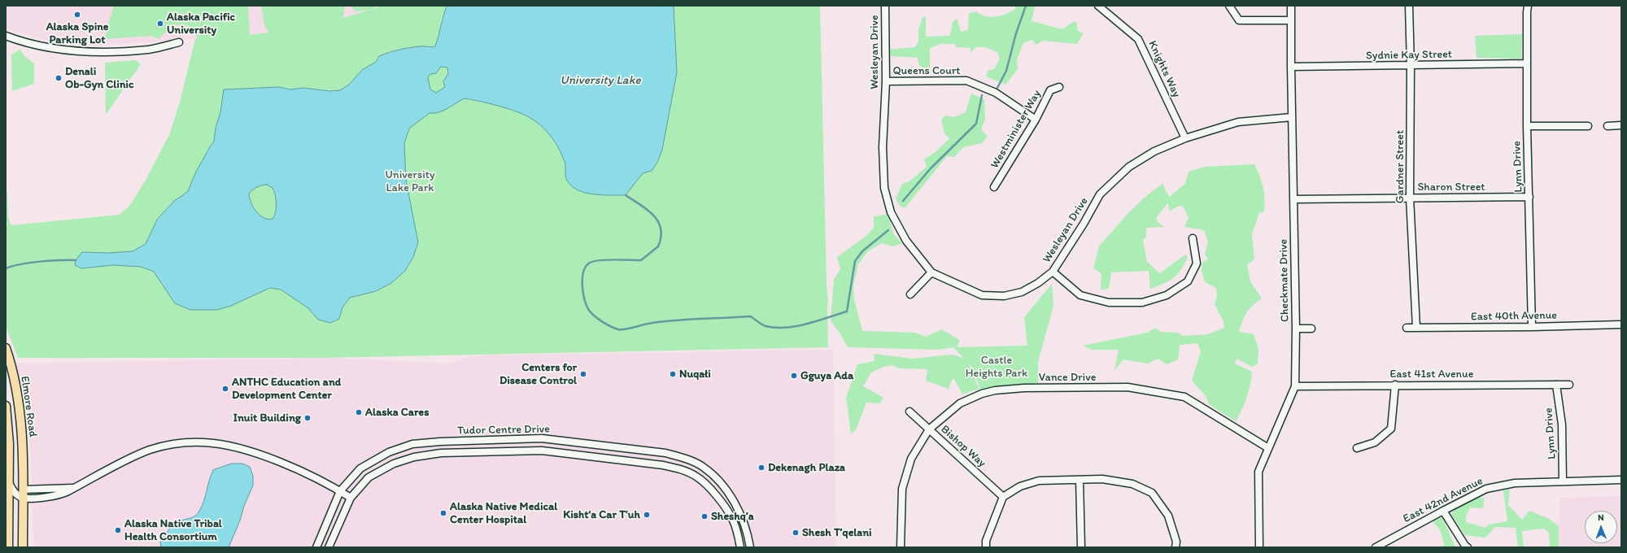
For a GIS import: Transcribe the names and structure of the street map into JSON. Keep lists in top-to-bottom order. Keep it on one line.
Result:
{"streets":{"main road":["Elmore Road"],"street":["Wesleyan Drive","Sydnie Kay Street","Knights Way","Queens Court","Westminister Way","Gardner Street","Lynn Drive","Sharon Street","Checkmate Drive","East 40th Avenue","East 41st Avenue","Vance Drive","Tudor Centre Drive","Bishop Way","East 42nd Avenue"]},"crossings":[["Wesleyan Drive","Knights Way"],["Wesleyan Drive","Queens Court"],["Wesleyan Drive","Checkmate Drive"],["Sydnie Kay Street","Gardner Street"],["Sydnie Kay Street","Lynn Drive"],["Sydnie Kay Street","Checkmate Drive"],["Queens Court","Westminister Way"],["Gardner Street","Sharon Street"],["Gardner Street","East 40th Avenue"],["Lynn Drive","Sharon Street"],["Lynn Drive","East 40th Avenue"],["Lynn Drive","East 41st Avenue"],["Lynn Drive","East 42nd Avenue"],["Sharon Street","Checkmate Drive"],["Checkmate Drive","East 41st Avenue"],["Checkmate Drive","Vance Drive"],["Vance Drive","Bishop Way"]],"water":["University Lake"],"parks":["University Lake Park","Castle Heights Park"],"places":["Alaska Spine Parking Lot","Alaska Pacific University","Denali Ob-Gyn Clinic","Centers for Disease Control","Nuqałi","Gguya Ada","ANTHC Education and Development Center","Alaska Cares","Inuit Building","Dekenagh Plaza","Alaska Native Medical Center Hospital","Kisht‘a Car T’uh","Sheshq’a","Alaska Native Tribal Health Consortium","Shesh T’qelani"],"north":"top"}
